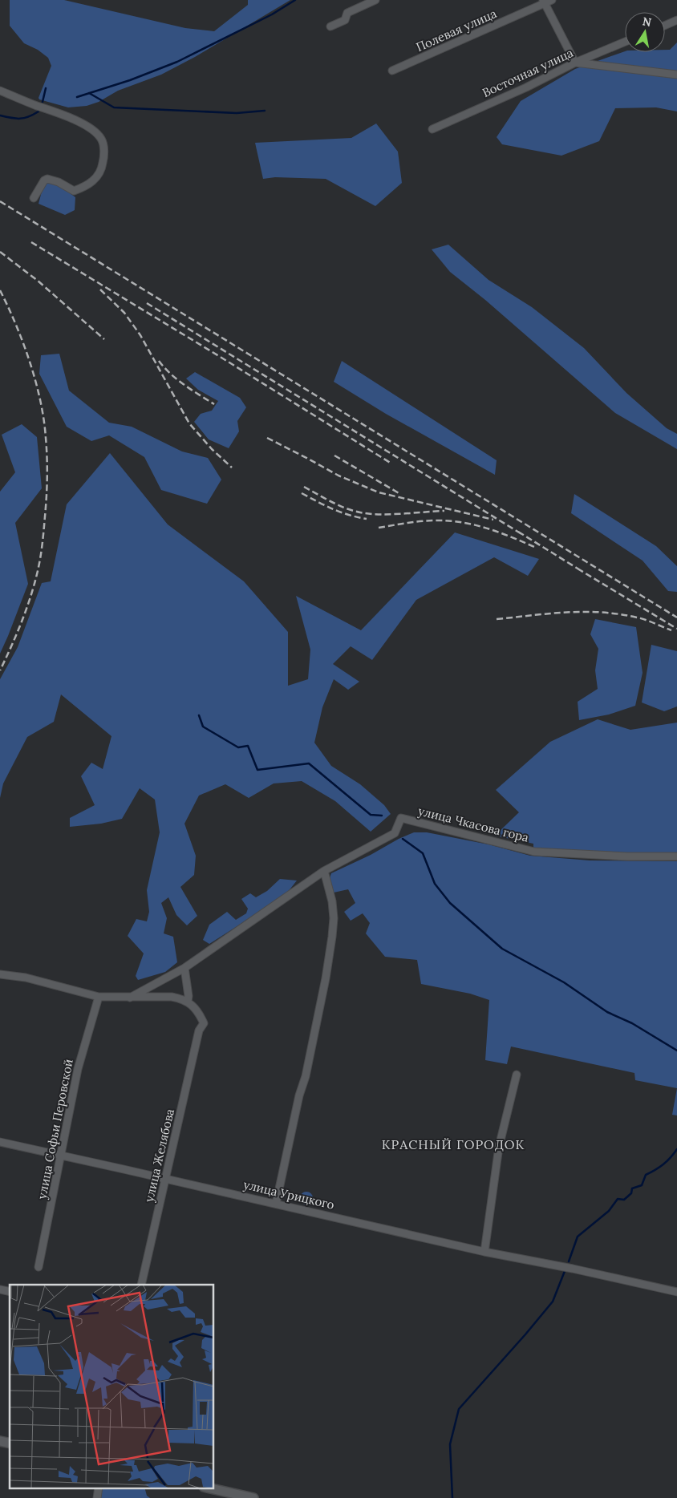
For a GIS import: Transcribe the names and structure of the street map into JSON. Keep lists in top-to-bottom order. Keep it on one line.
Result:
{"streets":{"street":["Полевая улица","Восточная улица","улица Чкасова гора","улица Софьи Перовской","улица Желябова","улица Урицкого"]},"crossings":[["улица Софьи Перовской","улица Урицкого"],["улица Желябова","улица Урицкого"]],"districts":["КРАСНЫЙ ГОРОДОК"],"north":"top"}
